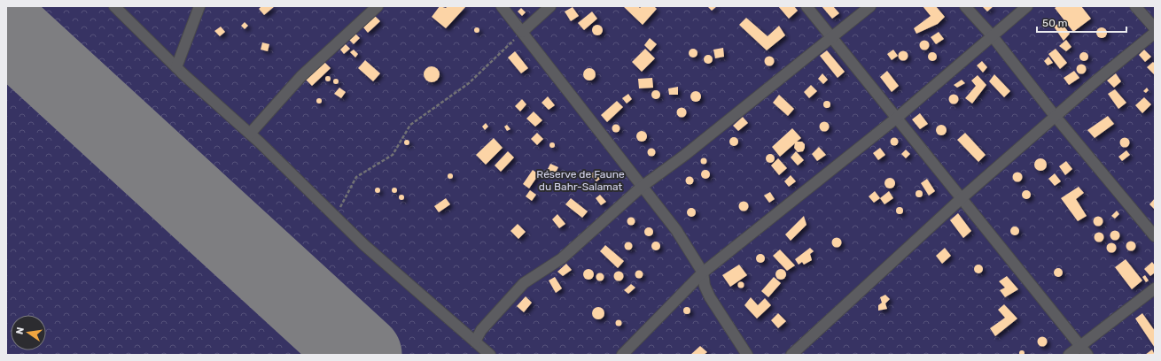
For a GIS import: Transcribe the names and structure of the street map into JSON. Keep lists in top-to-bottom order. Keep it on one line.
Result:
{"parks":["Réserve de Faune du Bahr-Salamat"],"scale_bar":"50 m","north":"left"}
